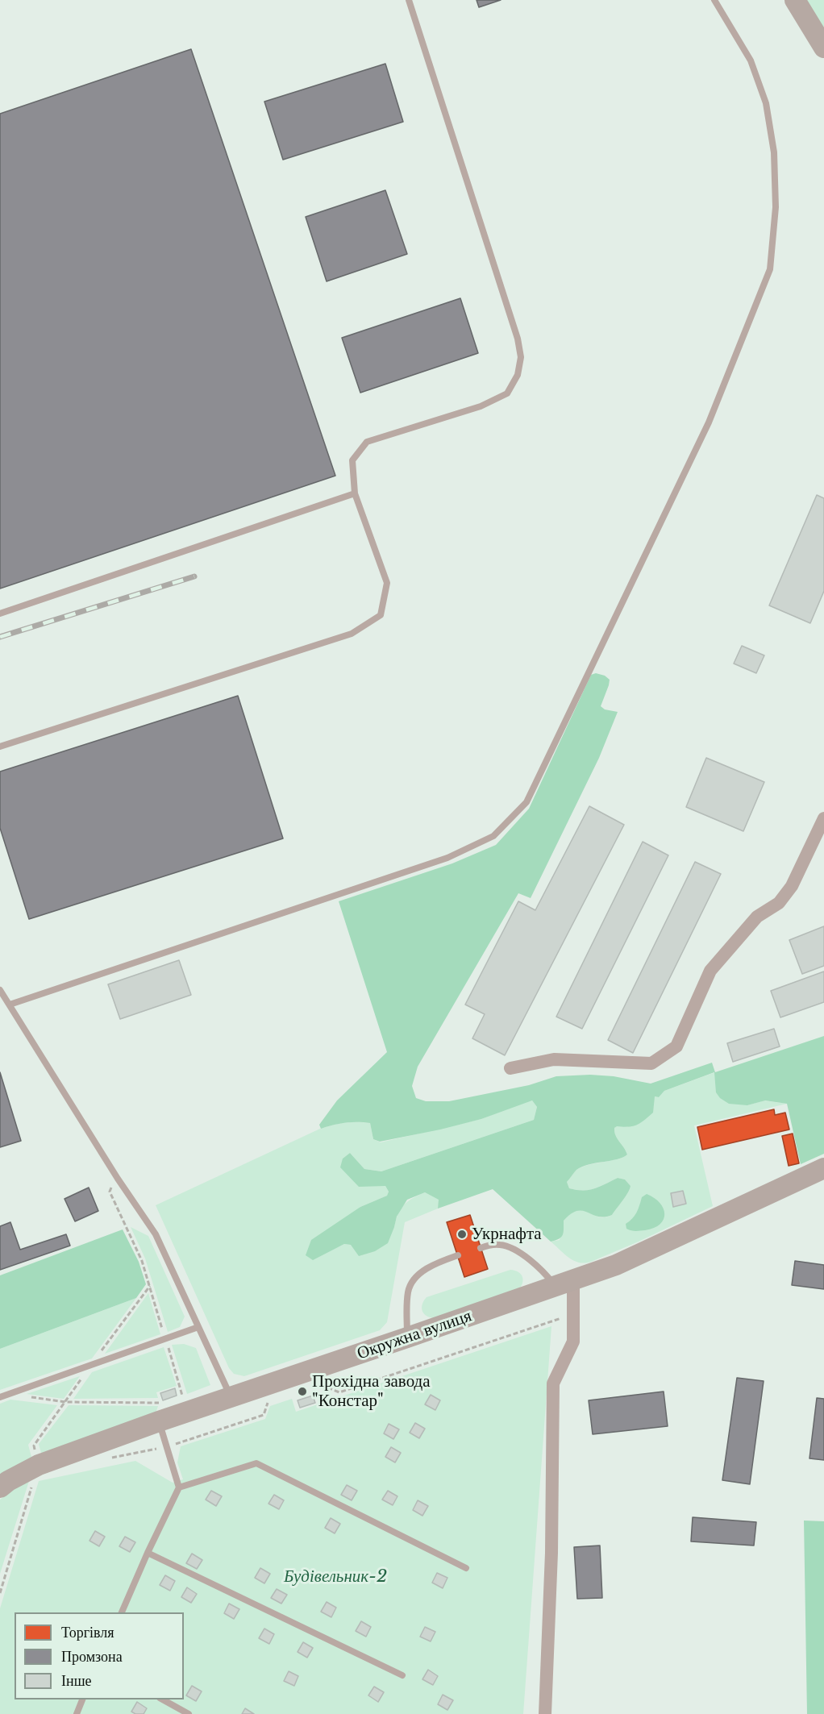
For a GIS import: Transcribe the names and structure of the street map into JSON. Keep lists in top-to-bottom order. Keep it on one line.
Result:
{"streets":{"main road":["Окружна вулиця"]},"parks":["Будівельник-2"],"places":["Укрнафта","Прохідна завода \"Констар\""],"legend":["Торгівля","Промзона","Інше"]}
